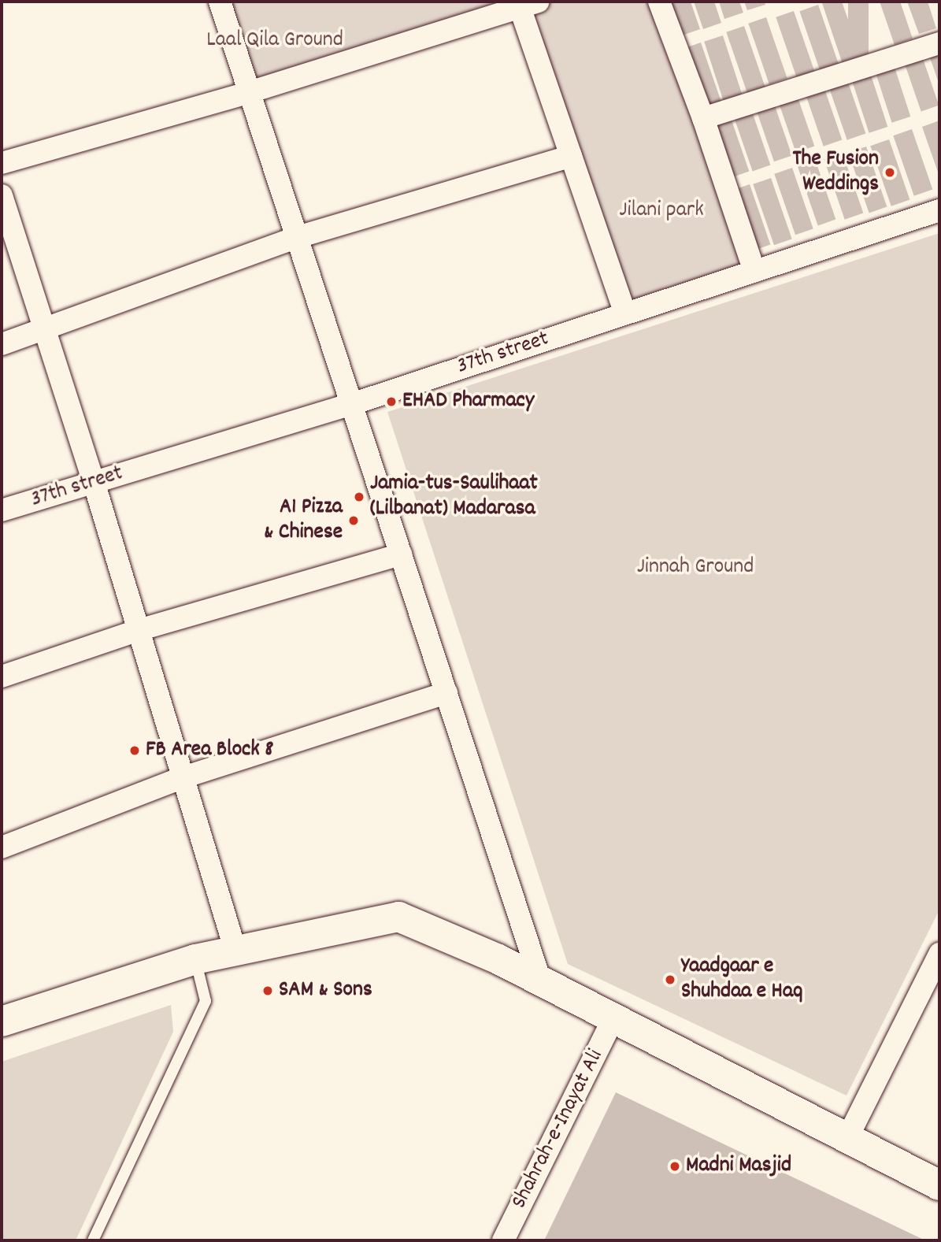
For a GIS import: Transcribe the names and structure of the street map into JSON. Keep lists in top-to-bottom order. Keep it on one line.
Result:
{"streets":{"street":["37th street","Shahrah-e-Inayat Ali"]},"parks":["Laal Qila Ground","Jilani park","Jinnah Ground"],"places":["The Fusion Weddings","EHAD Pharmacy","Jamia-tus-Saulihaat (Lilbanat) Madarasa","A1 Pizza & Chinese","FB Area Block 8","Yaadgaar e Shuhdaa e Haq","SAM & Sons","Madni Masjid"]}
